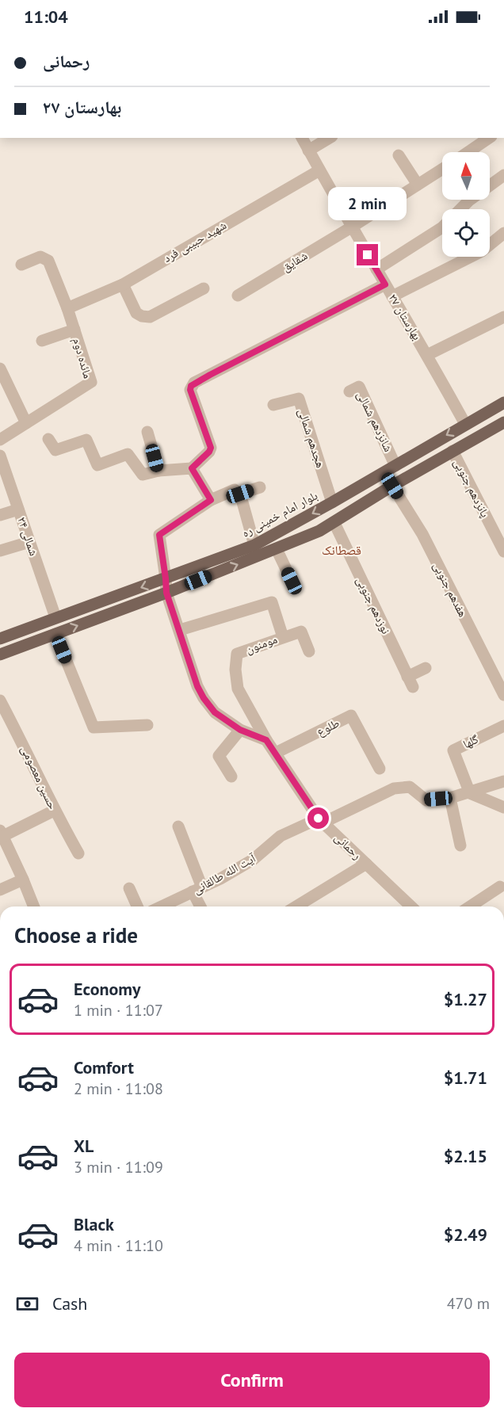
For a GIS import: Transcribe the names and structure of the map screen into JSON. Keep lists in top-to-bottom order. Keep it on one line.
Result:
{"streets":{"main road":["بلوار امام خمینی ره"],"street":["شهید حبیبی فرد","شقایق","بهارستان ۲۷","مائده دوم","شانزدهم شمالی","هجدهم شمالی","پانزدهم جنوبی","۲۴ شمالی","هفدهم جنوبی","نوزدهم جنوبی","مومنون","طلوع","گلها","حسین معصومی","رحمانی","آیت الله طالقانی"]},"crossings":[["شهید حبیبی فرد","بهارستان ۲۷"],["شهید حبیبی فرد","مائده دوم"],["شقایق","بهارستان ۲۷"],["بهارستان ۲۷","بلوار امام خمینی ره"],["شانزدهم شمالی","بلوار امام خمینی ره"],["هجدهم شمالی","بلوار امام خمینی ره"],["بلوار امام خمینی ره","۲۴ شمالی"],["مومنون","رحمانی"],["طلوع","رحمانی"],["رحمانی","آیت الله طالقانی"]],"districts":["قصطانک"],"north":"top","page":{"status":"11:04","banner":["رحمانی","بهارستان ۲۷"],"bubble":"2 min","heading":"Choose a ride","list":[{"name":"Economy","note":"1 min · 11:07","value":"$1.27"},{"name":"Comfort","note":"2 min · 11:08","value":"$1.71"},{"name":"XL","note":"3 min · 11:09","value":"$2.15"},{"name":"Black","note":"4 min · 11:10","value":"$2.49"}],"pay":["Cash","470 m"],"buttons":"Confirm"}}
